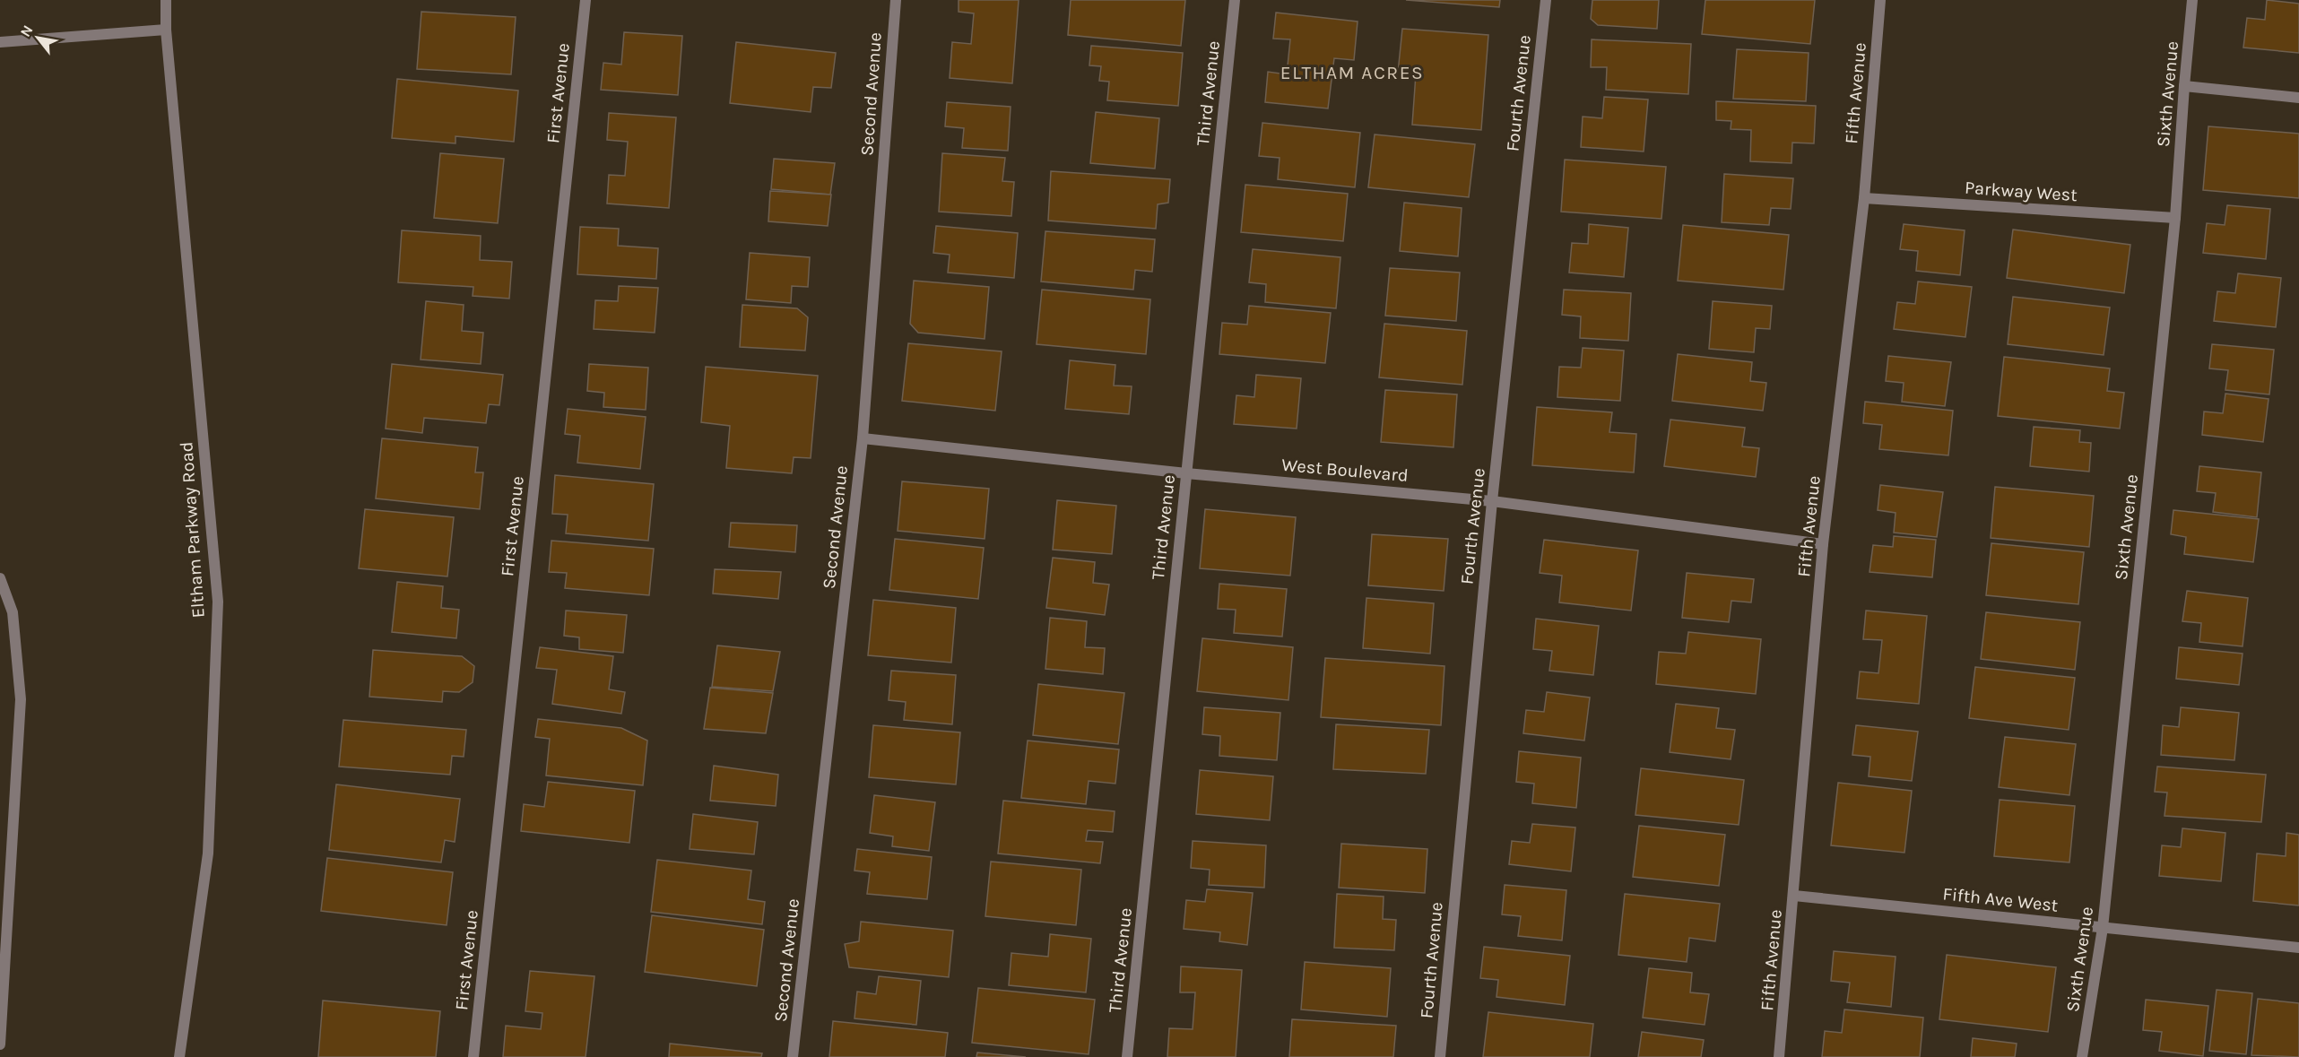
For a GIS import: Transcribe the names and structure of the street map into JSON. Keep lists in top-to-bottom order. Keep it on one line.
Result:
{"streets":{"street":["First Avenue","Third Avenue","Fourth Avenue","Fifth Avenue","Second Avenue","Sixth Avenue","Parkway West","West Boulevard","Eltham Parkway Road","Fifth Ave West"]},"crossings":[["Third Avenue","West Boulevard"],["Fourth Avenue","West Boulevard"],["Fifth Avenue","Parkway West"],["Fifth Avenue","West Boulevard"],["Fifth Avenue","Fifth Ave West"],["Second Avenue","West Boulevard"],["Sixth Avenue","Parkway West"],["Sixth Avenue","Fifth Ave West"]],"districts":["ELTHAM ACRES"],"north":"top left"}
